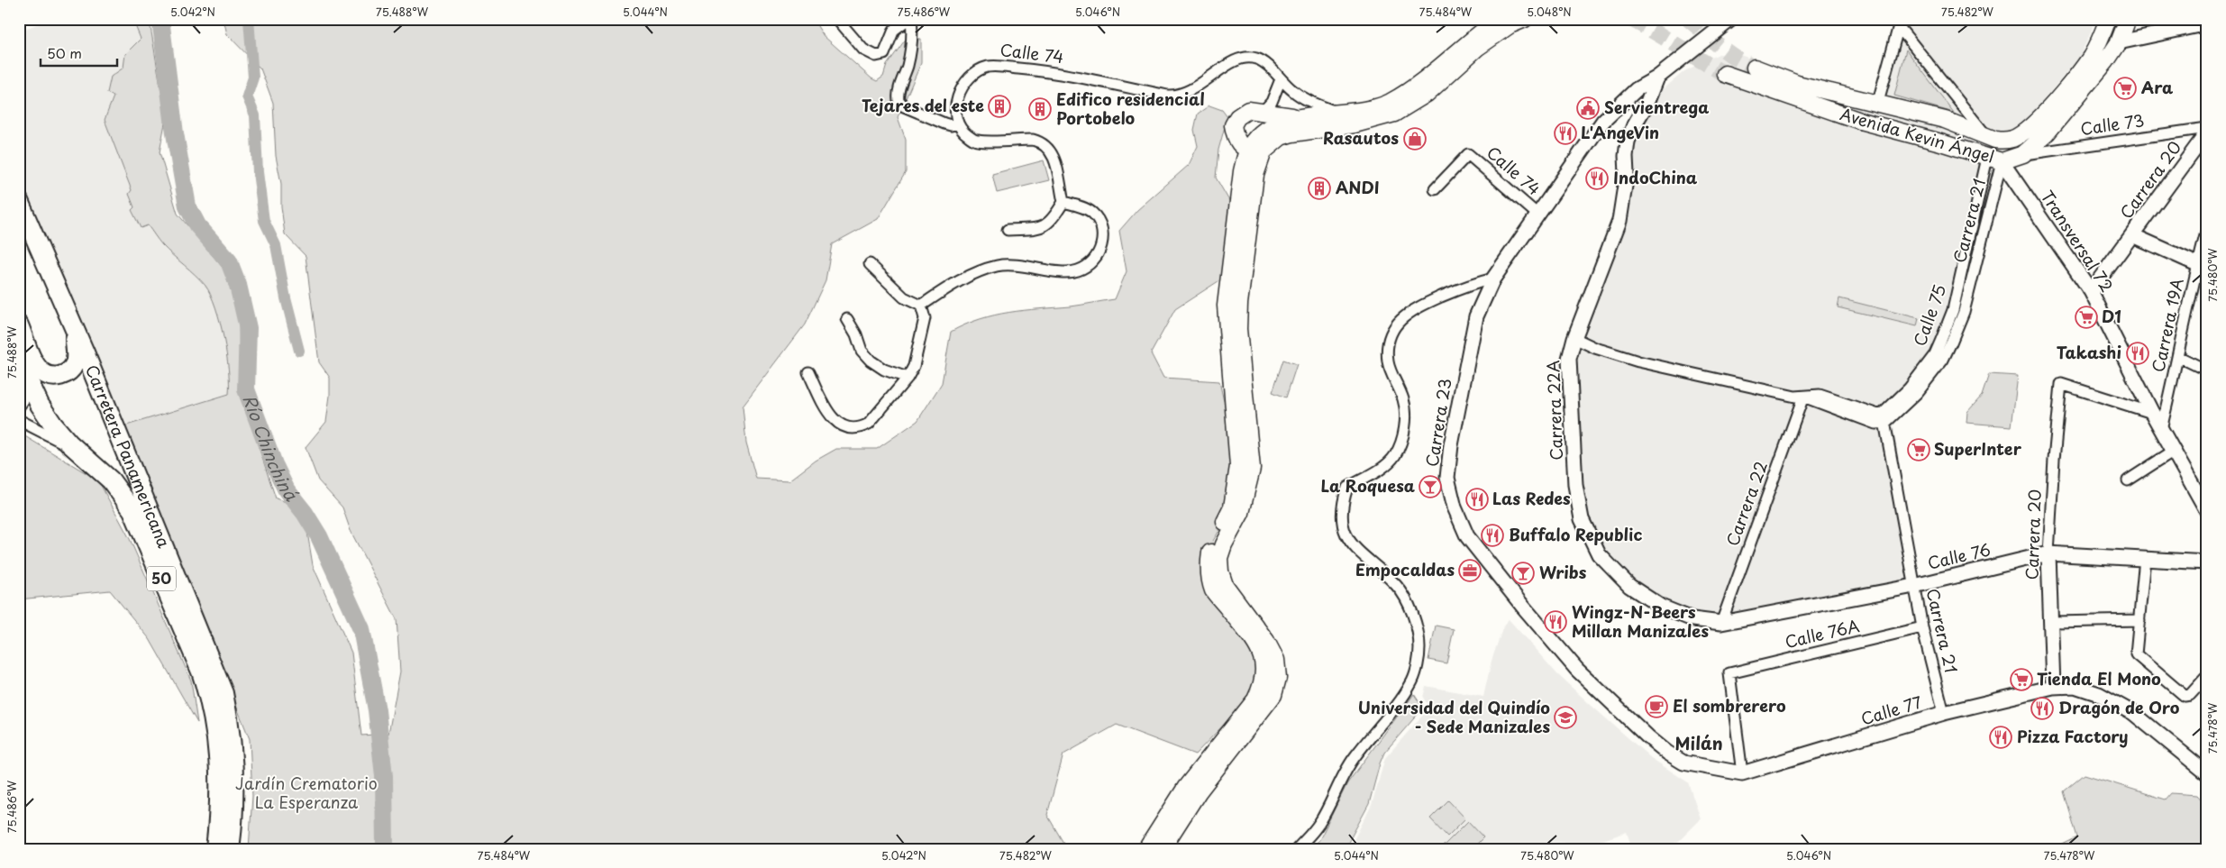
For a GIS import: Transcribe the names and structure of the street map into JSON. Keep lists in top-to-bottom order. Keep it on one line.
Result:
{"streets":{"highway":["Carretera Panamericana","50"],"main road":["Avenida Kevin Ángel"],"street":["Calle 74","Calle 73","Carrera 20","Carrera 21","Transversal 72","Calle 75","Carrera 19A","Carrera 22A","Carrera 23","Carrera 22","Calle 76","Calle 76A","Calle 77"]},"crossings":[["Calle 74","Carrera 23"],["Calle 73","Avenida Kevin Ángel"],["Avenida Kevin Ángel","Carrera 21"],["Avenida Kevin Ángel","Transversal 72"],["Avenida Kevin Ángel","Calle 75"],["Carrera 20","Transversal 72"],["Carrera 20","Calle 76"],["Carrera 20","Calle 77"],["Carrera 21","Transversal 72"],["Carrera 21","Calle 75"],["Carrera 21","Calle 76"],["Carrera 21","Calle 76A"],["Carrera 21","Calle 77"],["Transversal 72","Calle 75"],["Transversal 72","Carrera 19A"],["Carrera 22A","Carrera 23"],["Carrera 22A","Carrera 22"],["Carrera 22A","Calle 76"],["Carrera 23","Calle 76A"],["Carrera 23","Calle 77"],["Carrera 22","Calle 76"],["Calle 76A","Calle 77"]],"districts":["Milán"],"water":["Río Chinchiná"],"parks":["Jardín Crematorio La Esperanza"],"places":{"supermarket":["Ara","D1","SuperInter","Tienda El Mono"],"building":["Tejares del este","Edifico residencial Portobelo","ANDI"],"public building":["Servientrega"],"restaurant":["L'AngeVin","IndoChina","Takashi","Las Redes","Buffalo Republic","Wingz-N-Beers Millan Manizales","Dragón de Oro","Pizza Factory"],"shop":["Rasautos"],"bar":["La Roquesa","Wribs"],"office":["Empocaldas"],"cafe":["El sombrerero"],"school or university":["Universidad del Quindío - Sede Manizales"]},"scale_bar":"50 m","coordinates":["5.042°N","75.488°W","5.044°N","75.486°W","5.046°N","75.484°W","5.048°N","75.482°W","75.480°W","75.478°W"]}
